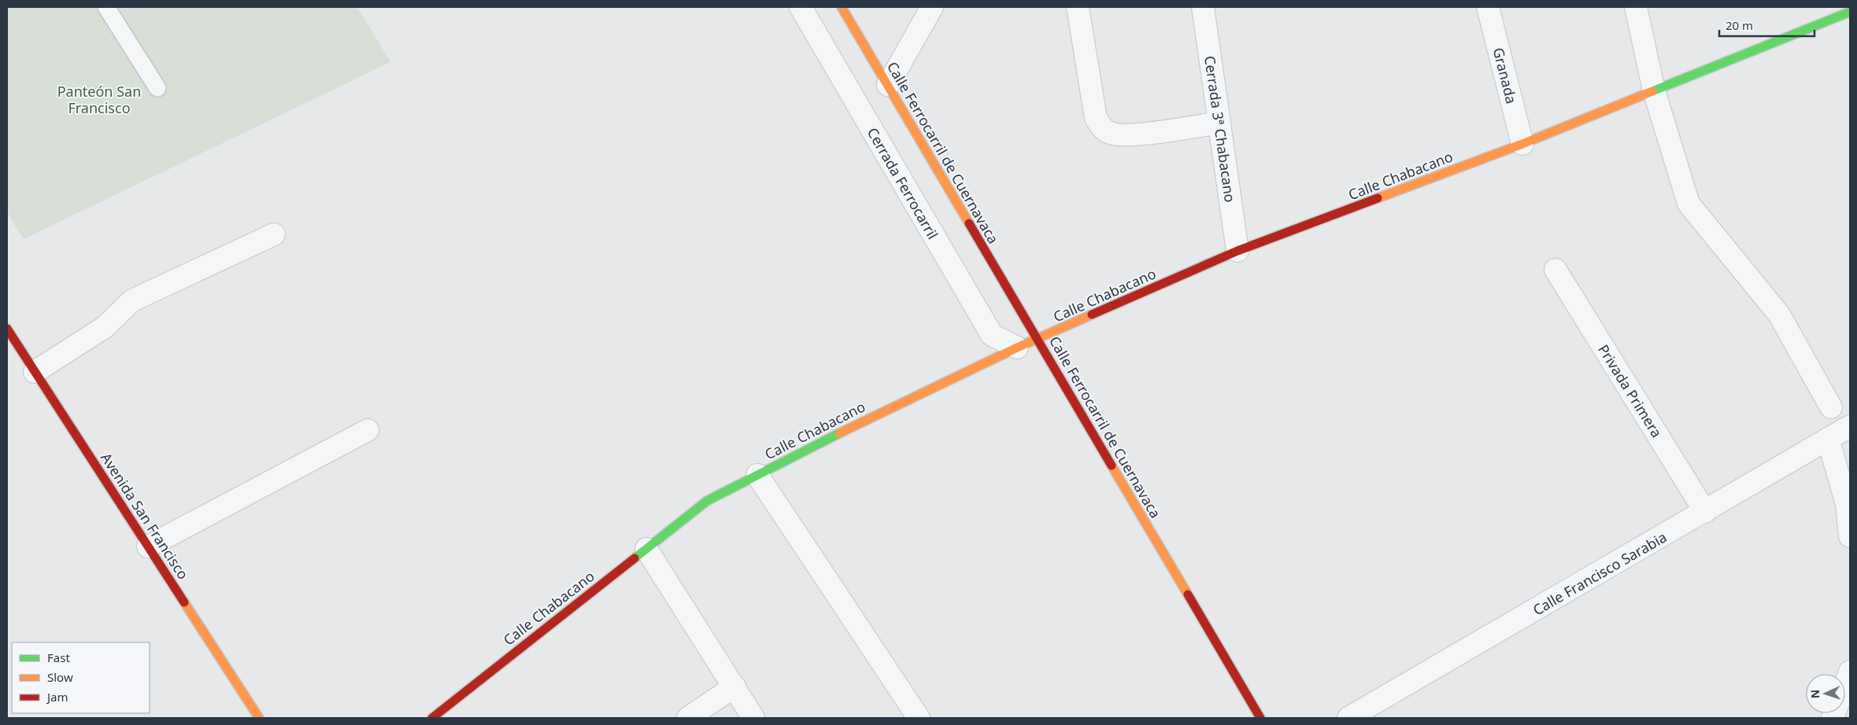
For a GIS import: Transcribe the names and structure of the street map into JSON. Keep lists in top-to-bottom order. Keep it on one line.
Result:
{"streets":{"street":["Granada","Cerrada 3ª Chabacano","Calle Ferrocarril de Cuernavaca","Calle Chabacano","Cerrada Ferrocarril","Privada Primera","Avenida San Francisco","Calle Francisco Sarabia"]},"crossings":[["Granada","Calle Chabacano"],["Cerrada 3ª Chabacano","Calle Chabacano"],["Calle Ferrocarril de Cuernavaca","Calle Chabacano"],["Calle Chabacano","Cerrada Ferrocarril"],["Privada Primera","Calle Francisco Sarabia"]],"parks":["Panteón San Francisco"],"legend":["Fast","Slow","Jam"],"scale_bar":"20 m","north":"left"}
